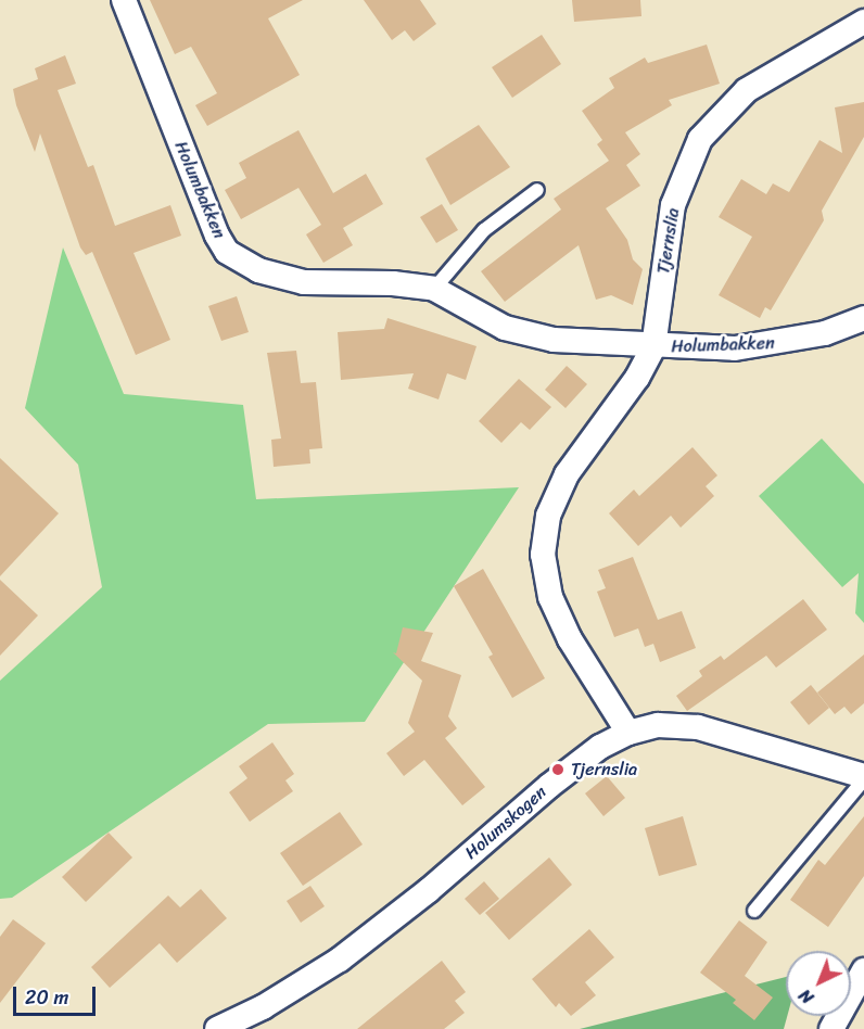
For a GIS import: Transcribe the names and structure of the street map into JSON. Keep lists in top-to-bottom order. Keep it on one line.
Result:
{"streets":{"street":["Holumbakken","Tjernslia","Holumskogen"]},"crossings":[["Holumbakken","Tjernslia"],["Tjernslia","Holumskogen"]],"places":["Tjernslia"],"scale_bar":"20 m","north":"bottom left"}
